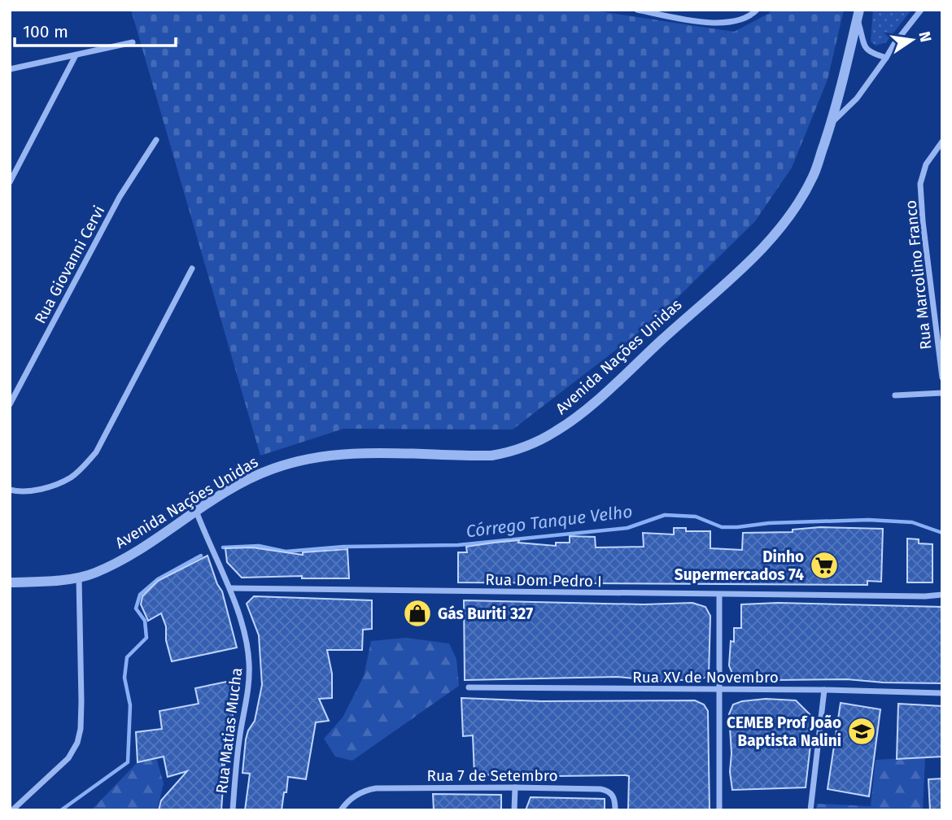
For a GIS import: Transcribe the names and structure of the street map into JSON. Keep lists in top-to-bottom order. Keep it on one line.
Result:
{"streets":{"street":["Rua Giovanni Cervi","Rua Marcolino Franco","Avenida Nações Unidas","Rua Dom Pedro I","Rua XV de Novembro","Rua Matias Mucha","Rua 7 de Setembro"]},"crossings":[["Rua Dom Pedro I","Rua Matias Mucha"]],"water":["Córrego Tanque Velho"],"places":{"supermarket":["Dinho Supermercados 74"],"shop":["Gás Buriti 327"],"school or university":["CEMEB Prof João Baptista Nalini"]},"scale_bar":"100 m","north":"right"}
